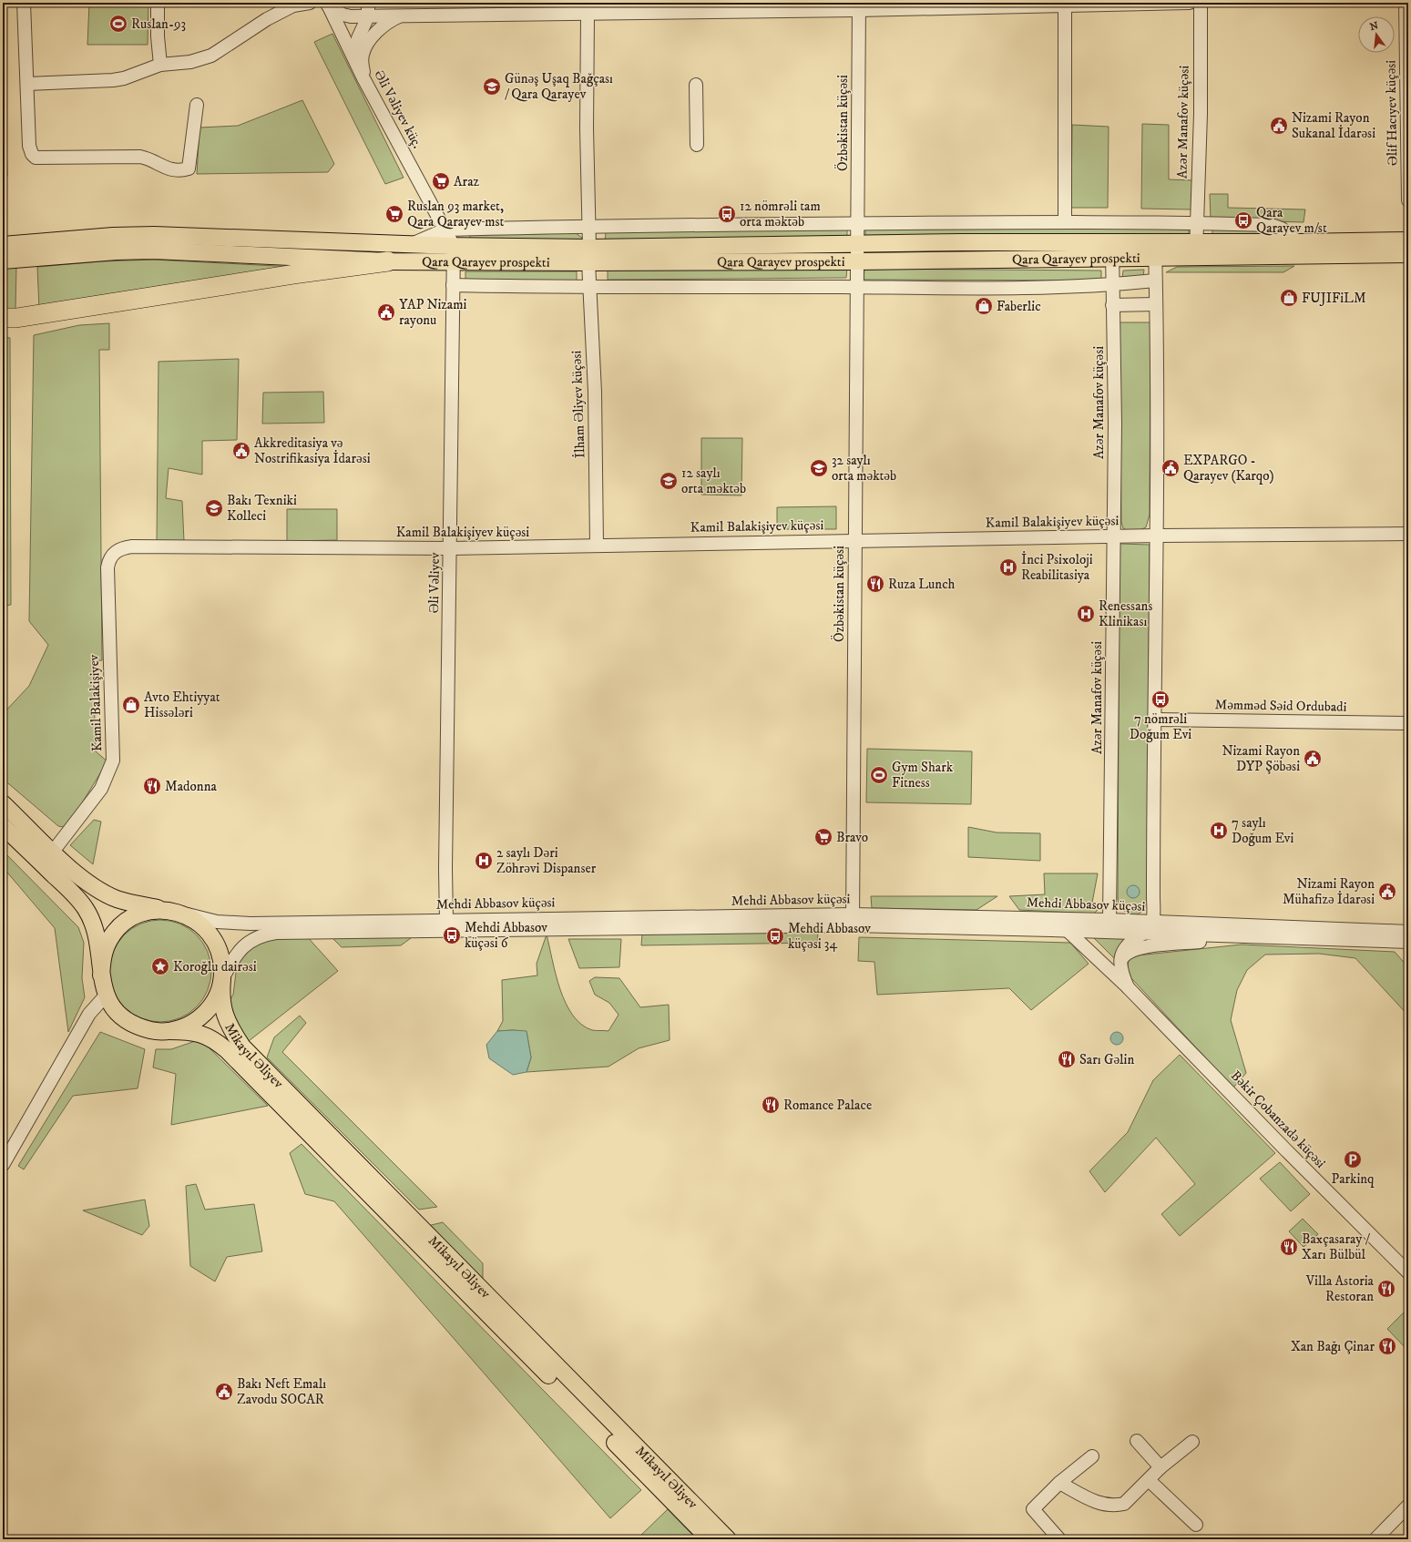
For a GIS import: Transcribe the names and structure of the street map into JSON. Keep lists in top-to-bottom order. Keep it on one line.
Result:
{"streets":{"main road":["Qara Qarayev prospekti","Mikayıl Əliyev"],"street":["Əli Vəliyev küç.","Əlif Hacıyev küçəsi","Azər Manafov küçəsi","Özbəkistan küçəsi","İlham Əliyev küçəsi","Kamil Balakişiyev küçəsi","Əli Vəliyev","Kamil Balakişiyev","Məmməd Səid Ordubadi","Mehdi Abbasov küçəsi","Bəkir Çobanzadə küçəsi"]},"crossings":[["Əli Vəliyev küç.","Qara Qarayev prospekti"],["Əli Vəliyev küç.","Əli Vəliyev"],["Azər Manafov küçəsi","Qara Qarayev prospekti"],["Azər Manafov küçəsi","Kamil Balakişiyev küçəsi"],["Azər Manafov küçəsi","Mehdi Abbasov küçəsi"],["Özbəkistan küçəsi","Qara Qarayev prospekti"],["Özbəkistan küçəsi","Kamil Balakişiyev küçəsi"],["Özbəkistan küçəsi","Mehdi Abbasov küçəsi"],["Qara Qarayev prospekti","İlham Əliyev küçəsi"],["Qara Qarayev prospekti","Əli Vəliyev"],["İlham Əliyev küçəsi","Kamil Balakişiyev küçəsi"],["Kamil Balakişiyev küçəsi","Əli Vəliyev"],["Kamil Balakişiyev küçəsi","Kamil Balakişiyev"],["Əli Vəliyev","Mehdi Abbasov küçəsi"],["Mehdi Abbasov küçəsi","Mikayıl Əliyev"]],"places":{"sports":["Ruslan-93","Gym Shark Fitness"],"school or university":["Günəş Uşaq Bağçası / Qara Qarayev","32 saylı orta məktəb","12 saylı orta məktəb","Bakı Texniki Kolleci"],"public building":["Nizami Rayon Sukanal İdarəsi","YAP Nizami rayonu","Akkreditasiya və Nostrifikasiya İdarəsi","EXPARGO - Qarayev (Karqo)","Nizami Rayon DYP Şöbəsi","Nizami Rayon Mühafizə İdarəsi","Bakı Neft Emalı Zavodu SOCAR"],"supermarket":["Araz","Ruslan 93 market, Qara Qarayev mst","Bravo"],"bus stop":["12 nömrəli tam orta məktəb","Qara Qarayev m/st","7 nömrəli Doğum Evi","Mehdi Abbasov küçəsi 6","Mehdi Abbasov küçəsi 34"],"shop":["FUJIFiLM","Faberlic","Avto Ehtiyyat Hissәlәri"],"hospital":["İnci Psixoloji Reabilitasiya","Renessans Klinikası","7 saylı Doğum Evi","2 saylı Dəri Zöhrəvi Dispanser"],"restaurant":["Ruza Lunch","Madonna","Sarı Gəlin","Romance Palace","Baxçasaray / Xarı Bülbül","Villa Astoria Restoran","Xan Bağı Çinar"],"place":["Koroğlu dairəsi"],"parking":["Parkinq"]},"north":"top"}
